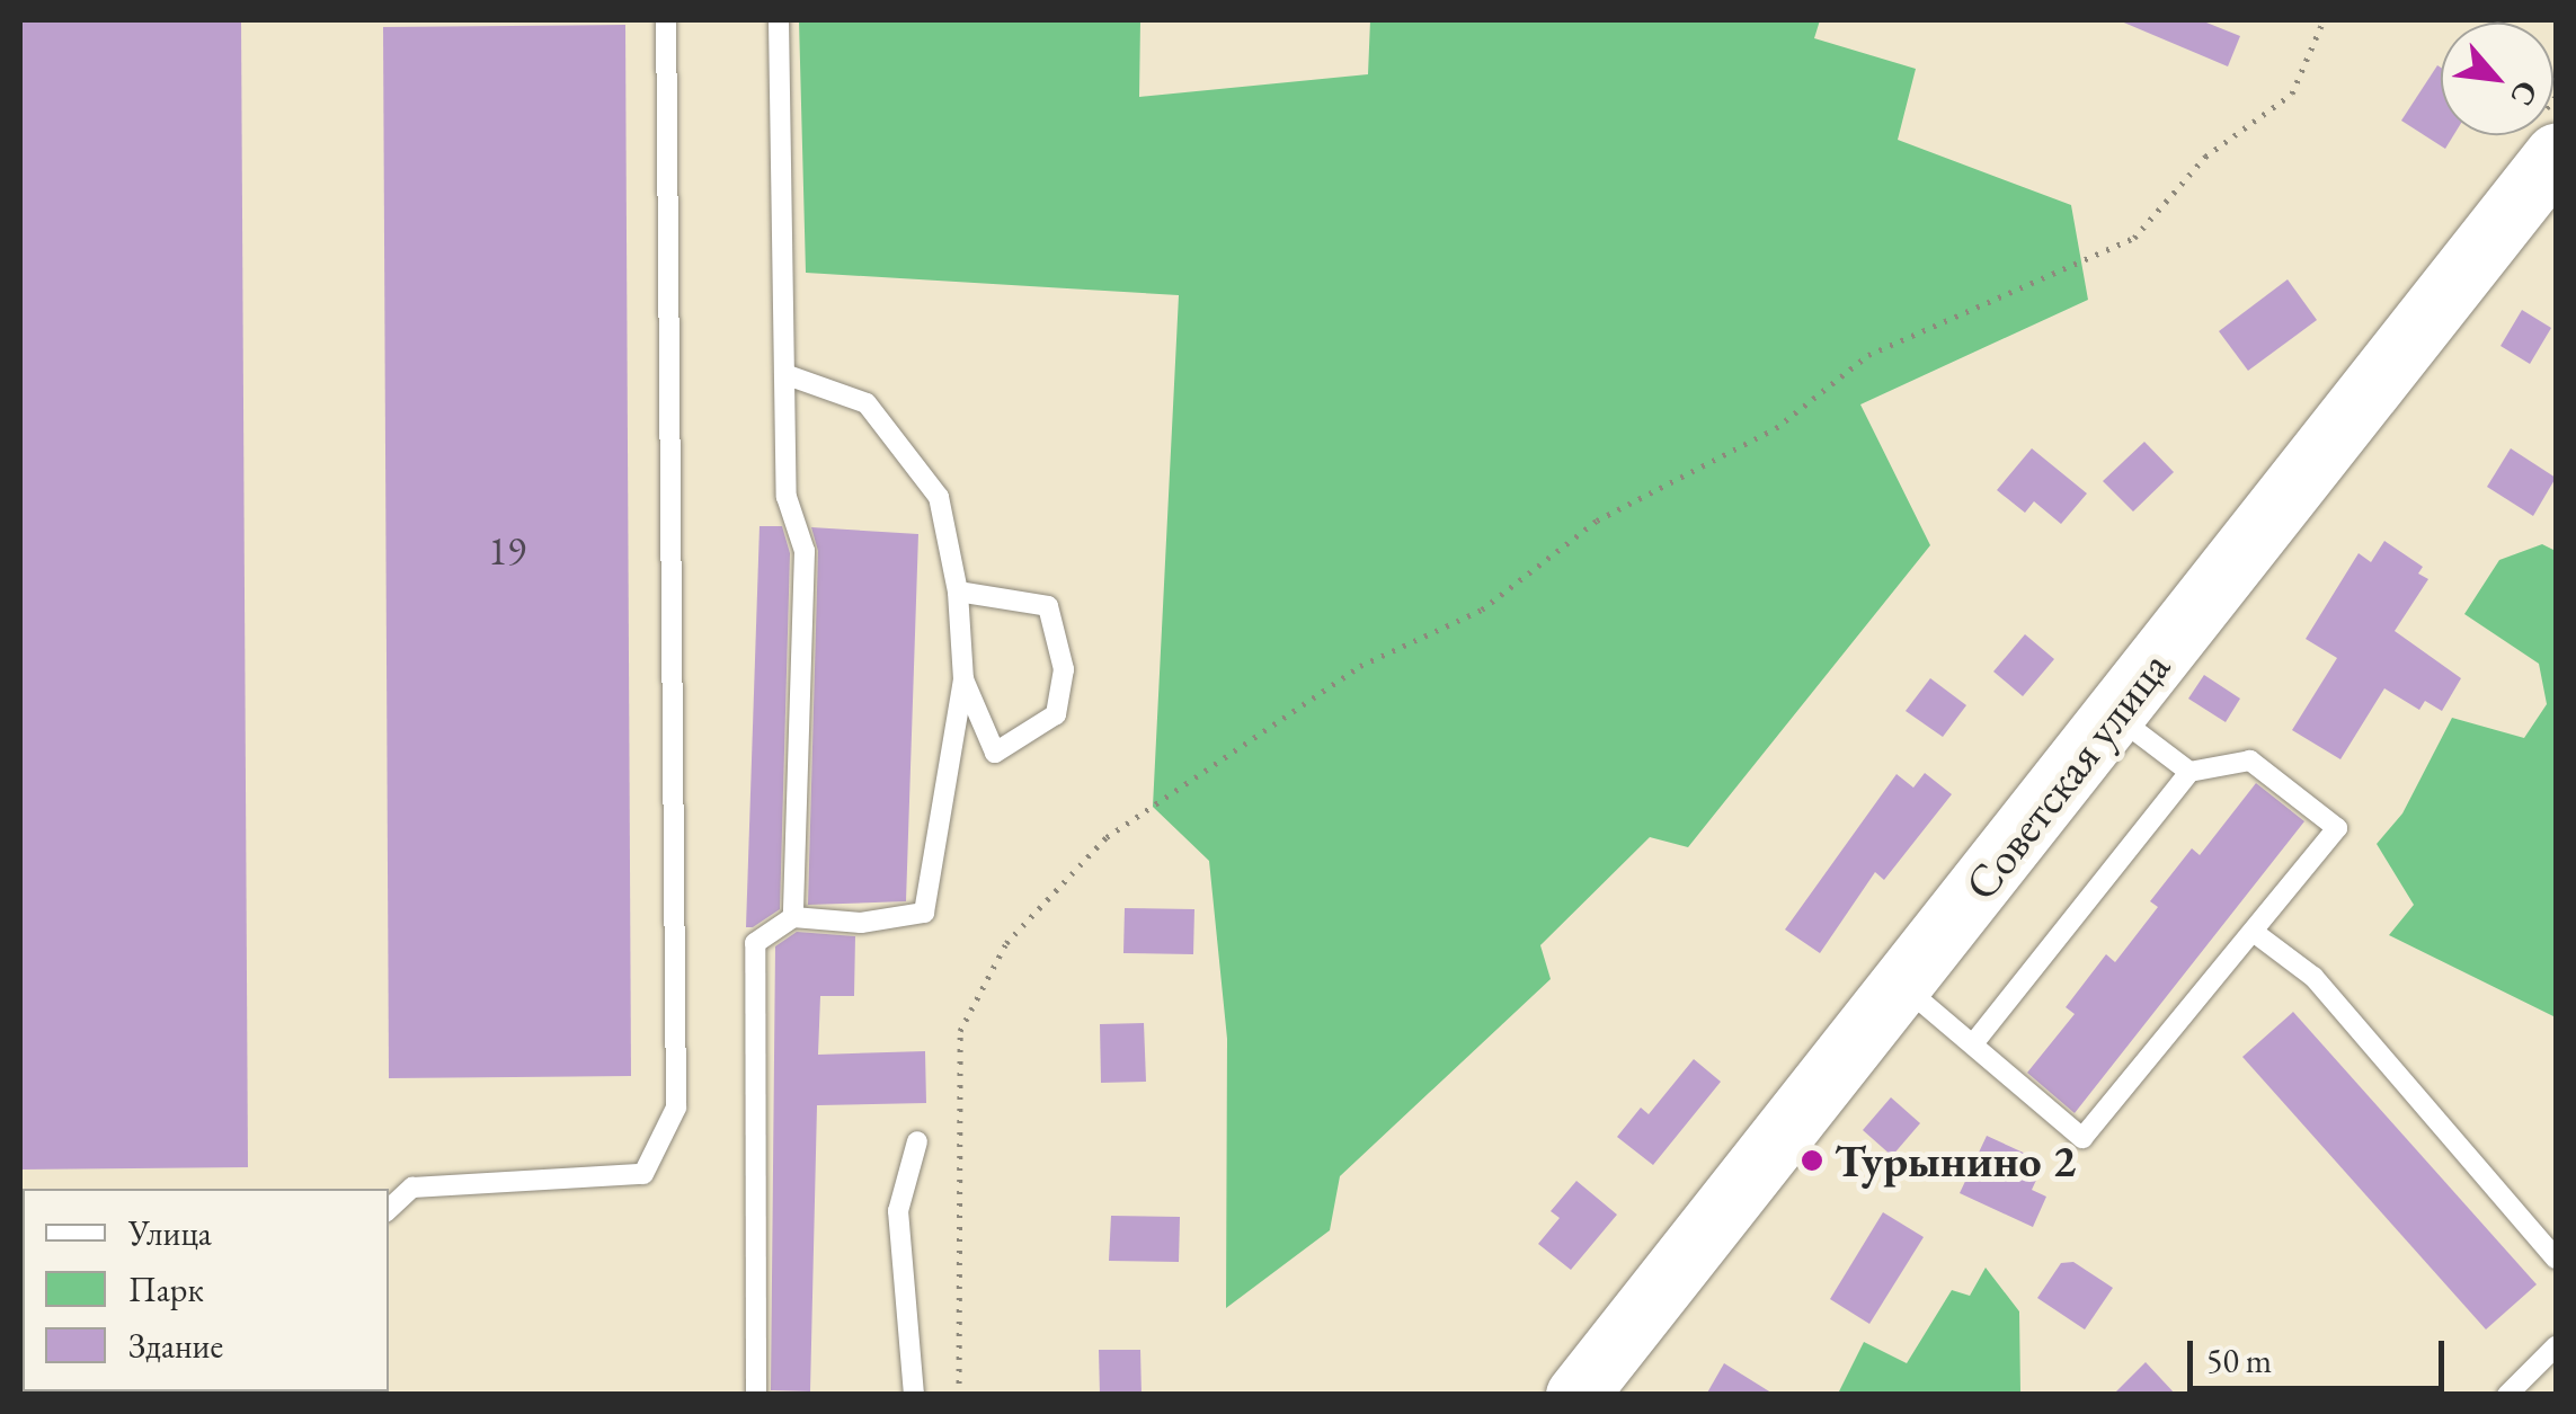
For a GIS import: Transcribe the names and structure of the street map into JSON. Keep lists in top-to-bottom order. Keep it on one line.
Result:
{"streets":{"main road":["Советская улица"]},"places":["Турынино 2"],"house_numbers":["19"],"legend":["Улица","Парк","Здание"],"scale_bar":"50 m","north":"bottom right"}
